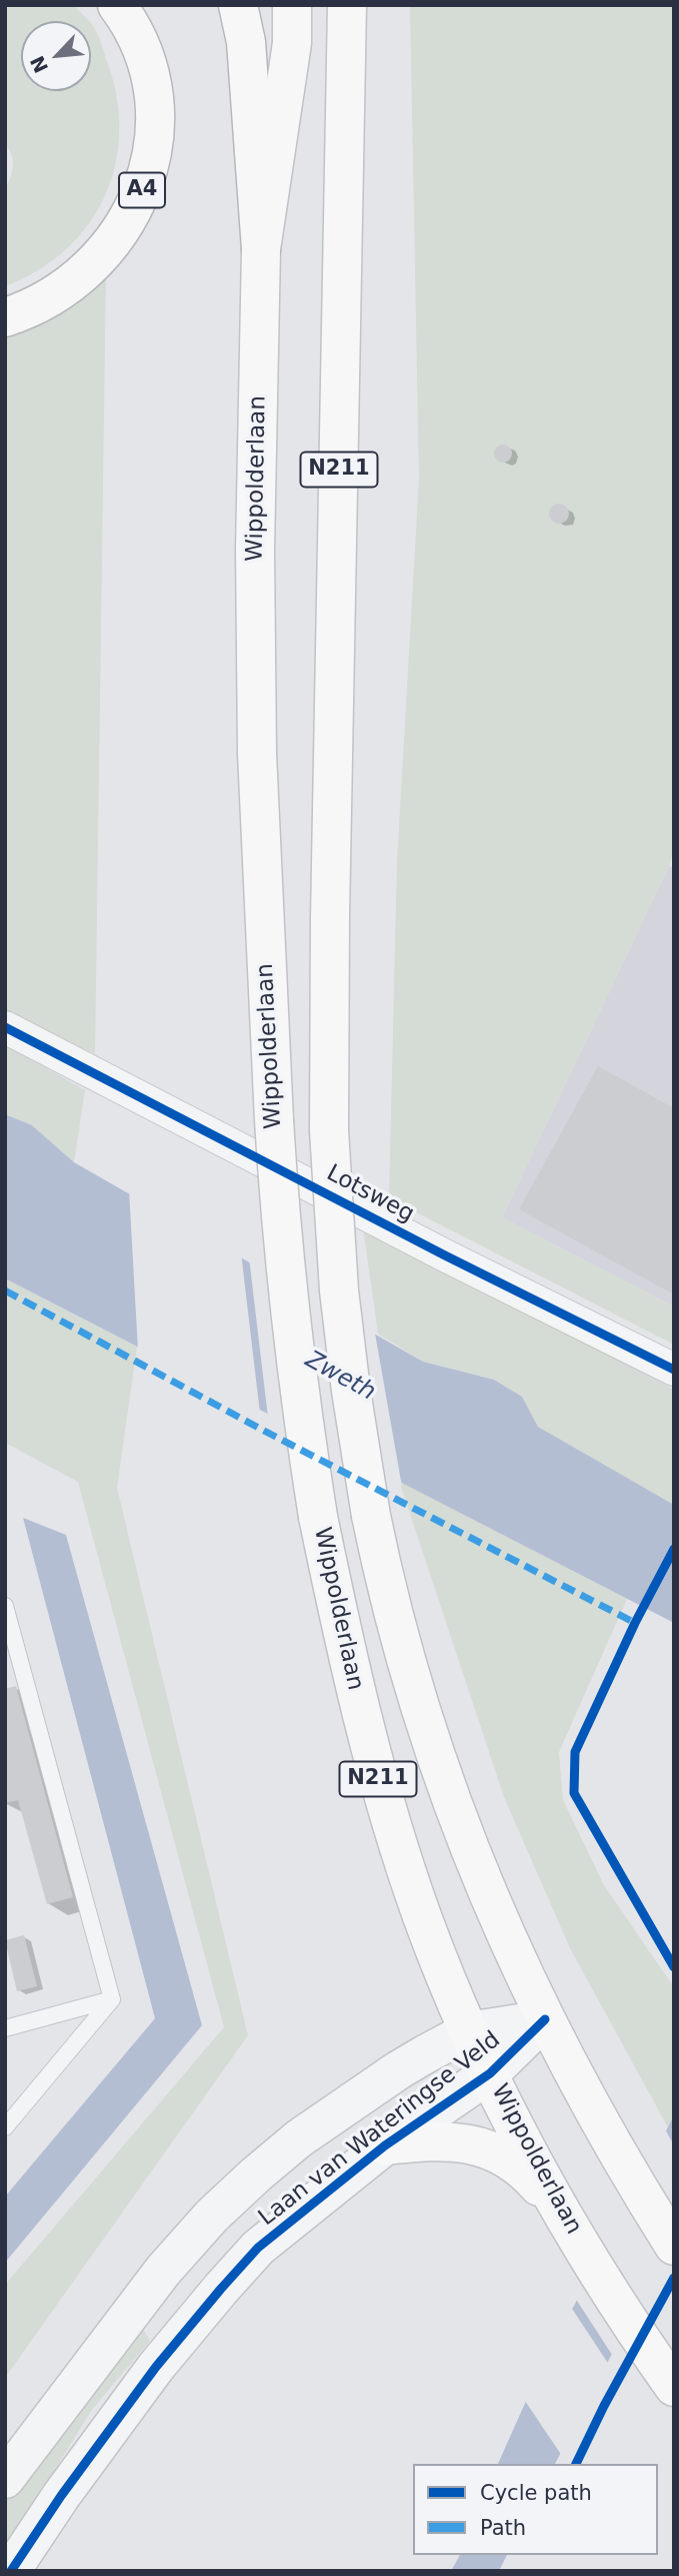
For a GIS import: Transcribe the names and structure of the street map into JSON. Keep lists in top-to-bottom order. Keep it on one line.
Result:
{"streets":{"main road":["A4","N211","Wippolderlaan"],"street":["Lotsweg","Laan van Wateringse Veld"]},"crossings":[["N211","Laan van Wateringse Veld"],["Wippolderlaan","Laan van Wateringse Veld"]],"water":["Zweth"],"legend":["Cycle path","Path"],"north":"bottom left"}
